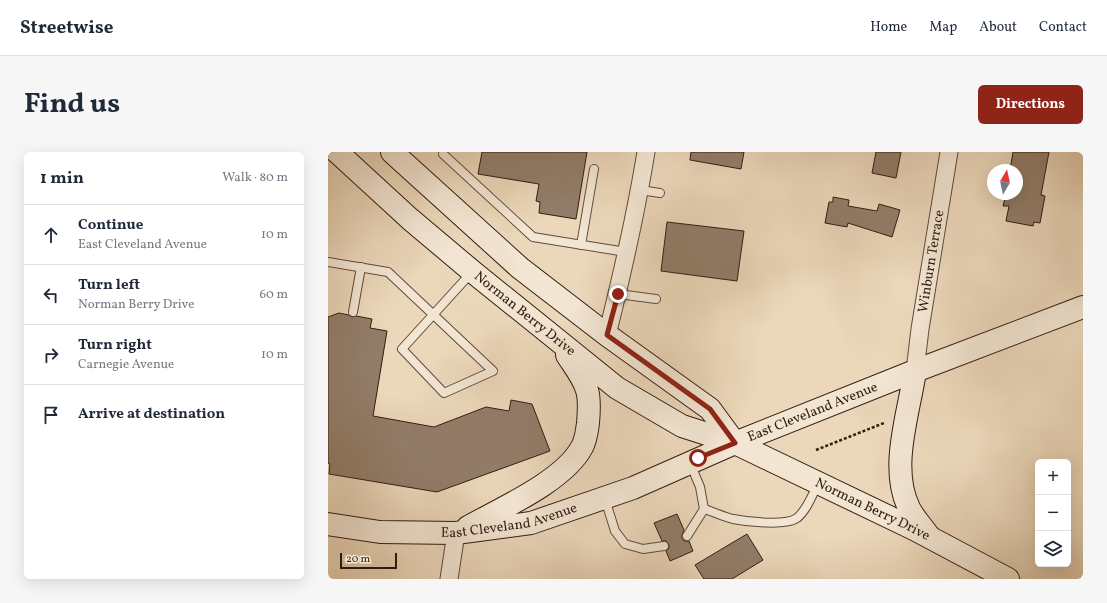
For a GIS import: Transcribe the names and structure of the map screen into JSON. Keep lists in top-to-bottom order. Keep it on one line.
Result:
{"streets":{"main road":["Norman Berry Drive","East Cleveland Avenue"],"street":["Winburn Terrace"]},"crossings":[["Winburn Terrace","East Cleveland Avenue"],["Norman Berry Drive","East Cleveland Avenue"]],"scale_bar":"20 m","north":"top","page":{"header":"Streetwise","nav":["Home","Map","About","Contact"],"title":"Find us","buttons":"Directions","heading":["1 min","Walk · 80 m"],"list":[["Continue","East Cleveland Avenue","10 m"],["Turn left","Norman Berry Drive","60 m"],["Turn right","Carnegie Avenue","10 m"],"Arrive at destination"],"map_buttons":["+","−"],"scale":"20 m"}}
